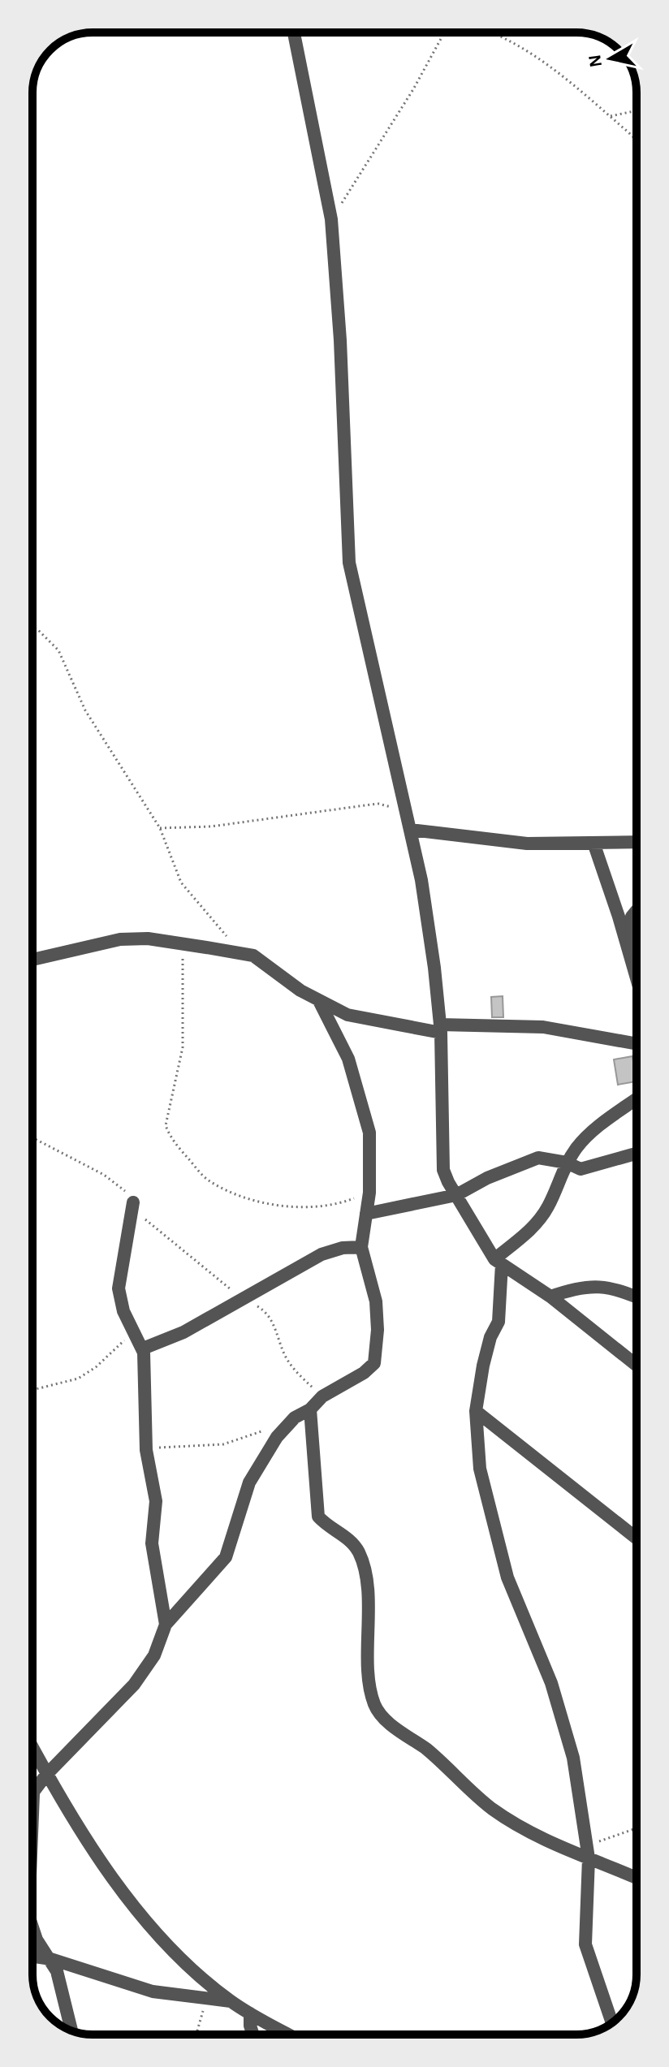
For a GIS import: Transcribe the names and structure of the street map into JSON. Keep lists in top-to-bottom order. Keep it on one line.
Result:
{"north":"left"}
